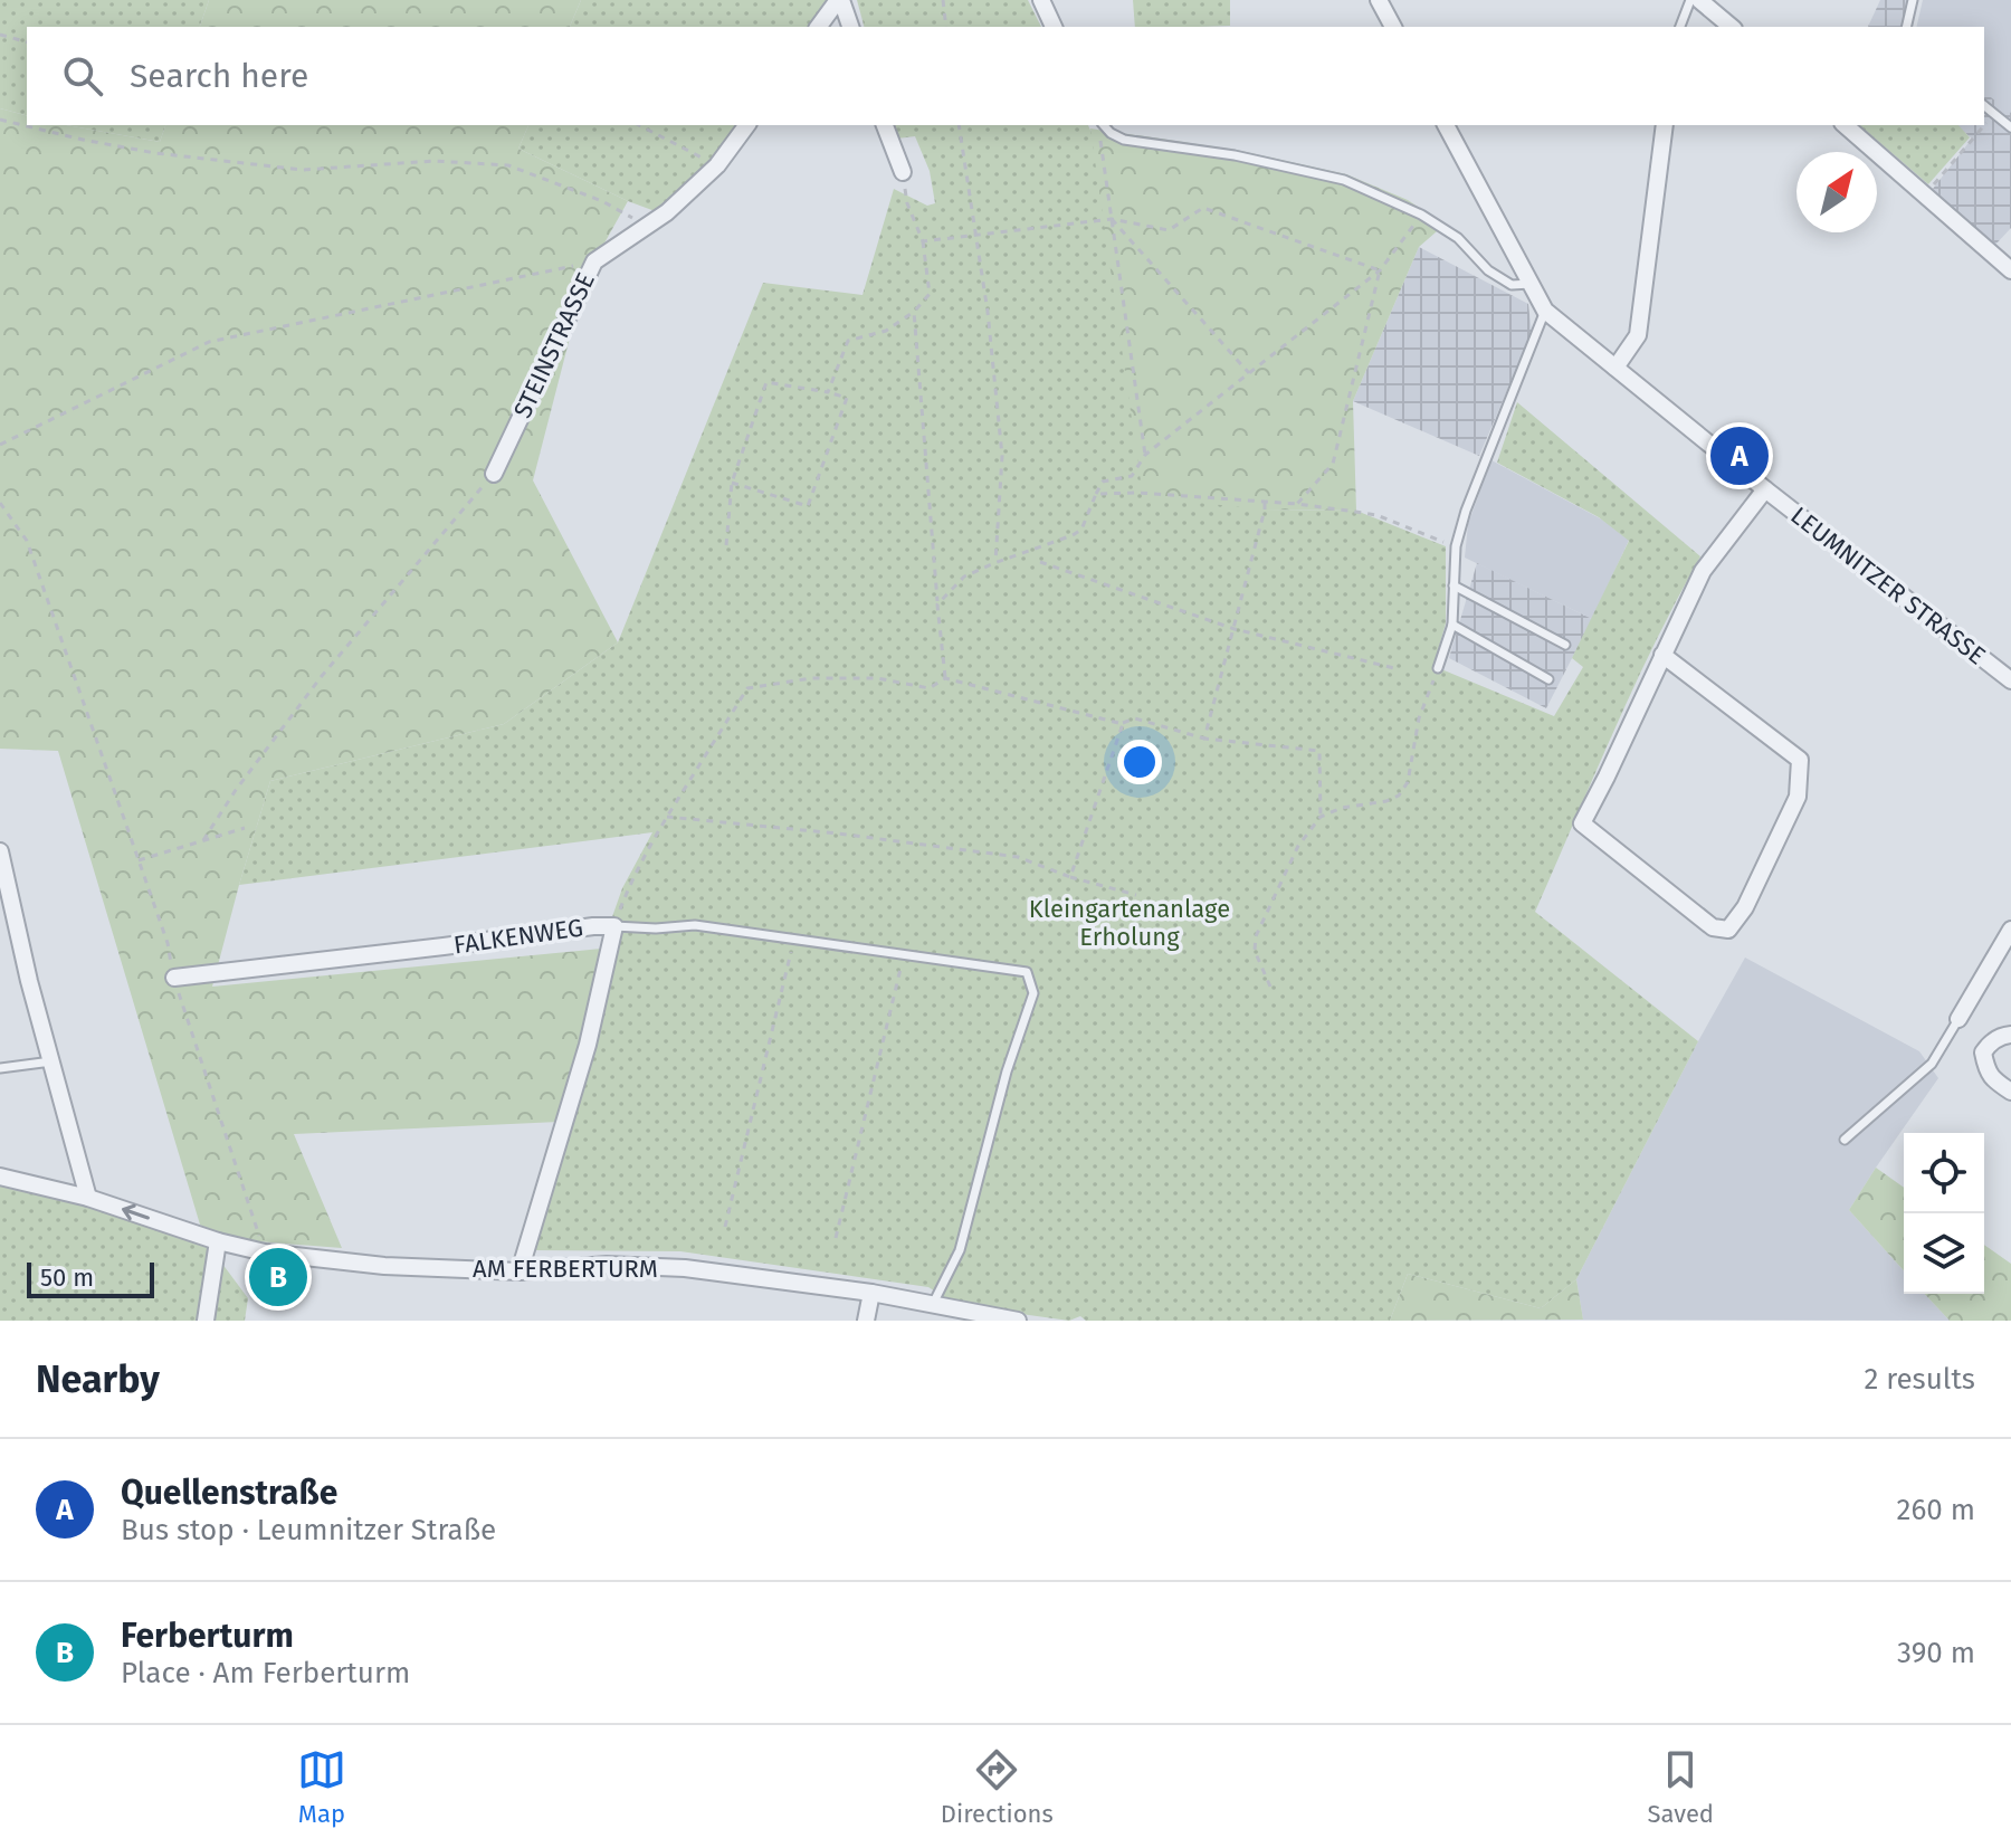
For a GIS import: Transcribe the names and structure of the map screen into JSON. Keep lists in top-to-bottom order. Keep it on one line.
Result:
{"streets":{"street":["STEINSTRASSE","LEUMNITZER STRASSE","FALKENWEG","AM FERBERTURM"]},"crossings":[["FALKENWEG","AM FERBERTURM"]],"parks":["Kleingartenanlage Erholung"],"scale_bar":"50 m","north":"top right","page":{"search":"Search here","pins":["A","B"],"scale":"50 m","heading":["Nearby","2 results"],"list":[{"mark":"A","name":"Quellenstraße","note":"Bus stop · Leumnitzer Straße","value":"260 m"},{"mark":"B","name":"Ferberturm","note":"Place · Am Ferberturm","value":"390 m"}],"nav":["Map","Directions","Saved"]}}
